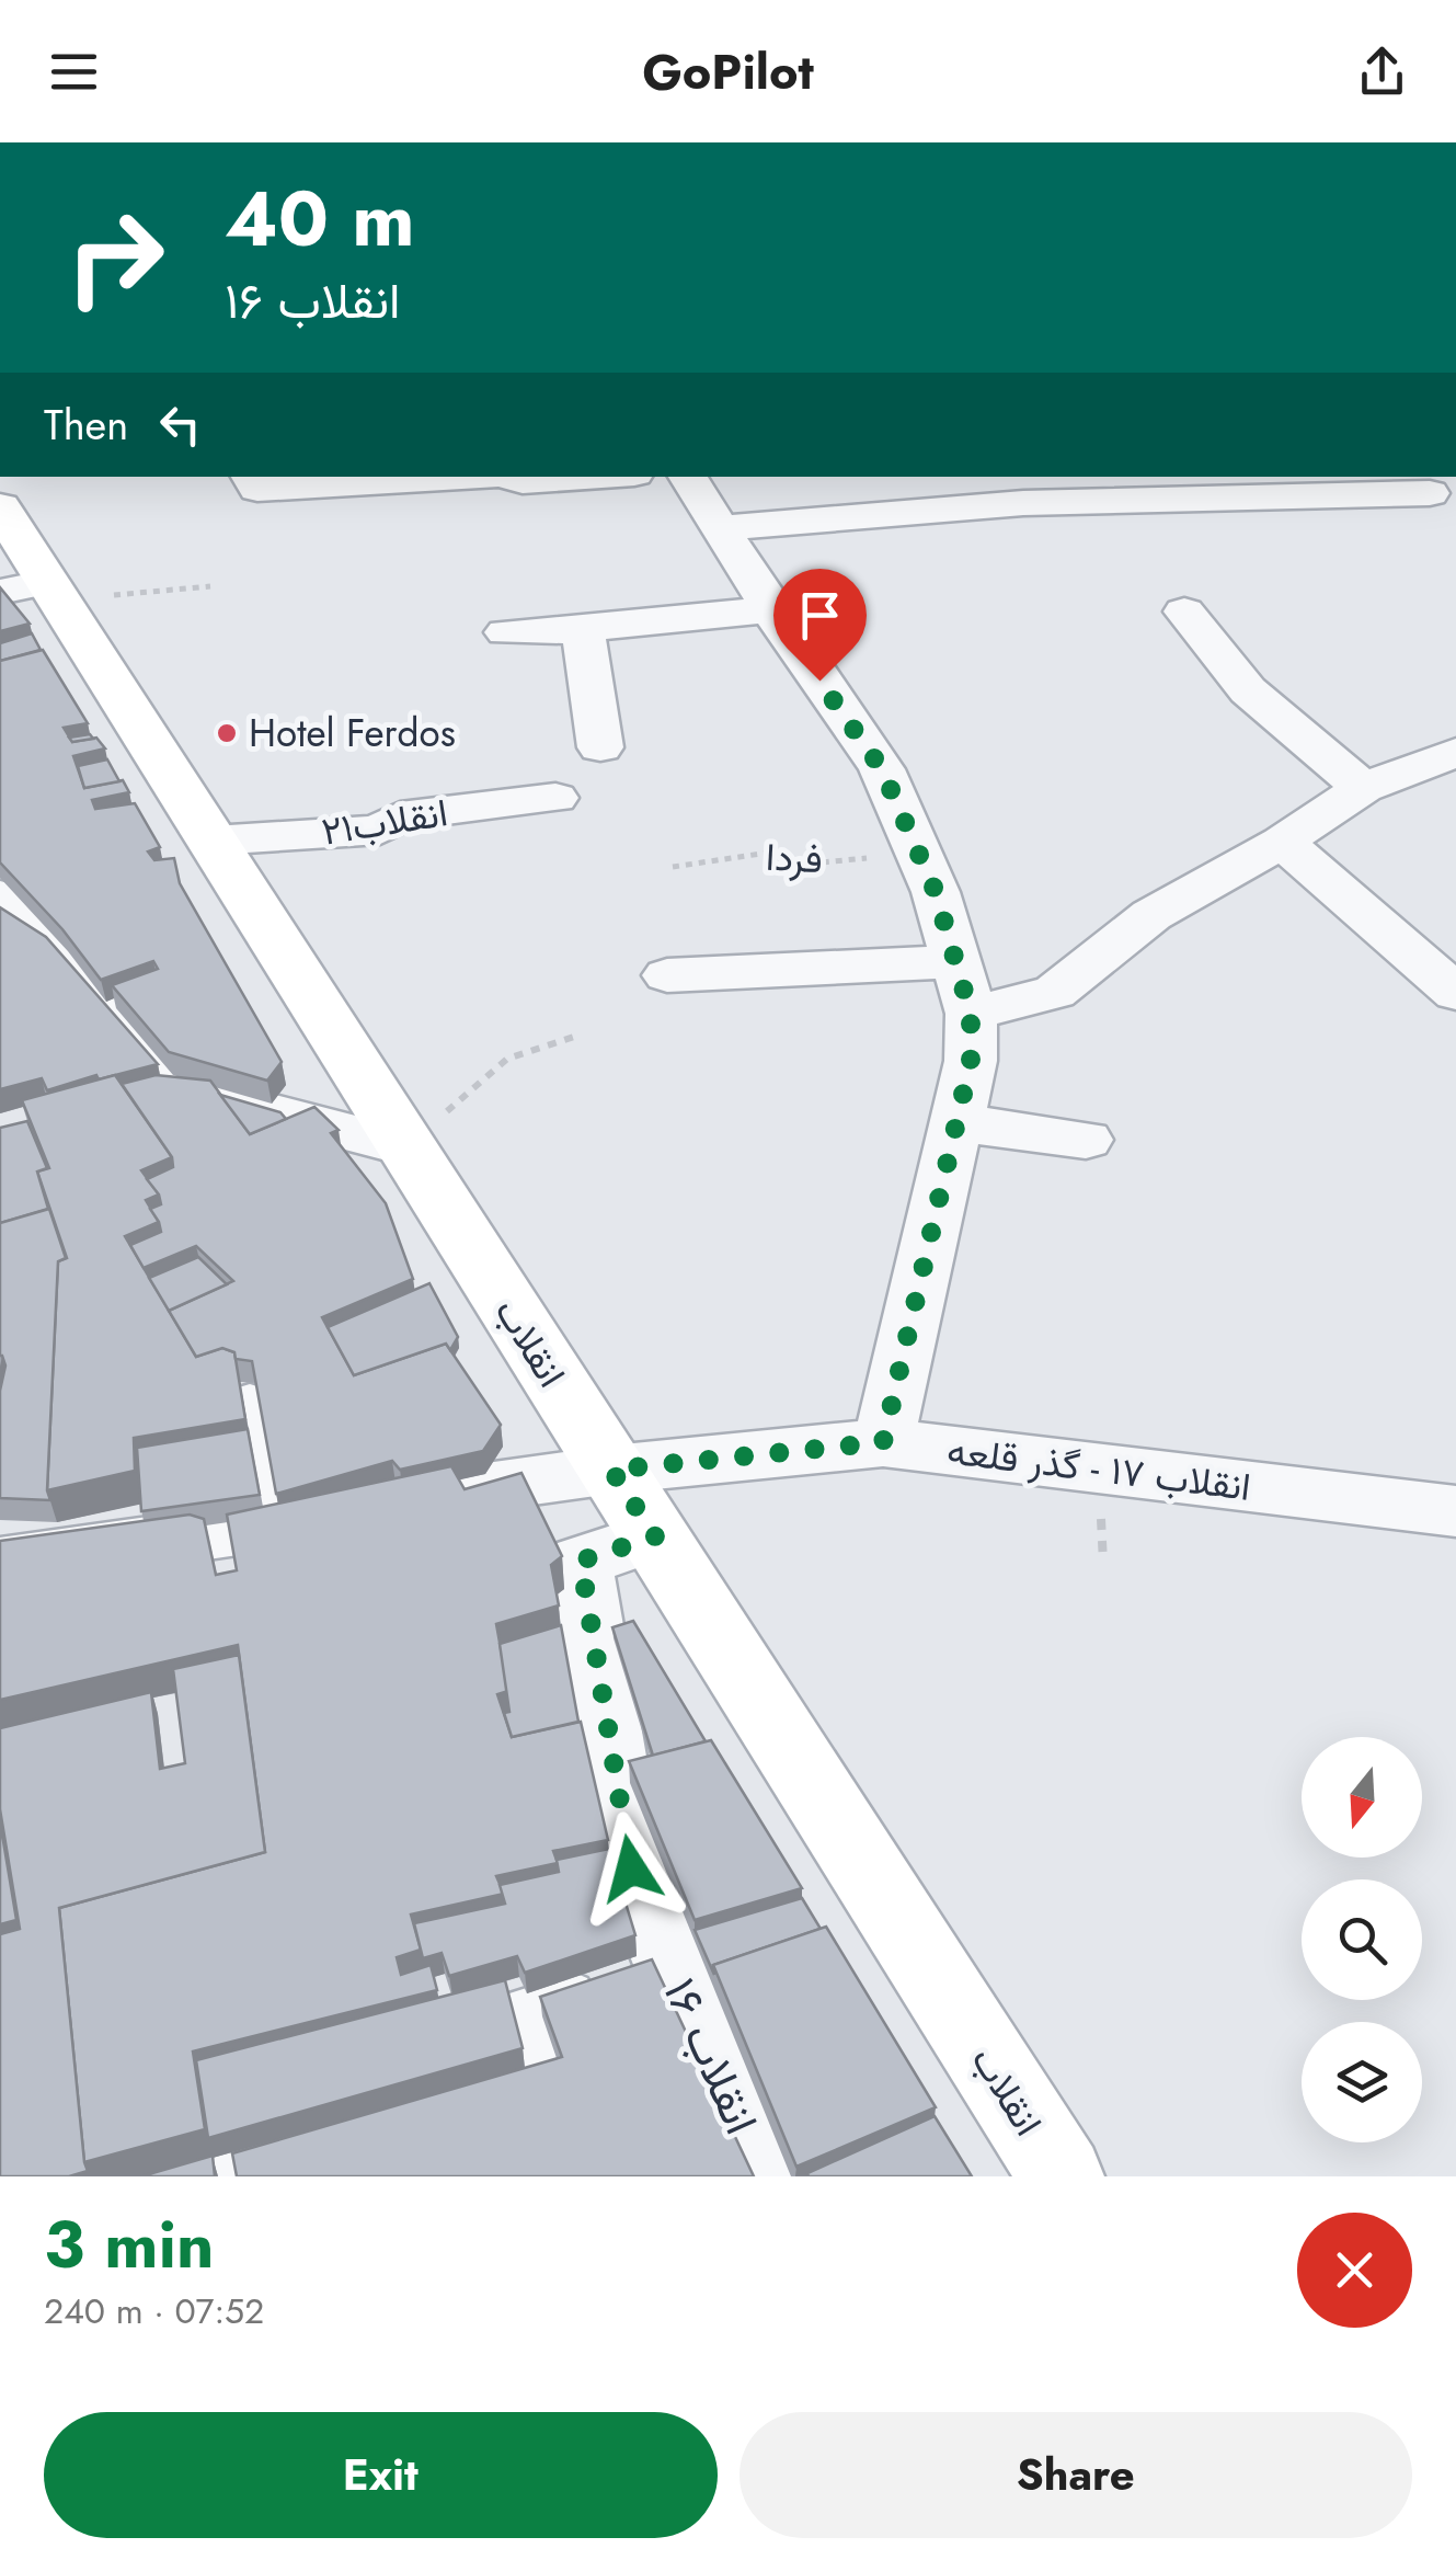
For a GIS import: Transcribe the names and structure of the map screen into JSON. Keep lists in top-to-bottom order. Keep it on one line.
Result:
{"streets":{"main road":["انقلاب"],"street":["انقلاب۲۱","انقلاب ۱۷ - گذر قلعه","انقلاب ۱۶"],"path":["فردا"]},"crossings":[["انقلاب۲۱","انقلاب"],["انقلاب","انقلاب ۱۷ - گذر قلعه"],["انقلاب","انقلاب ۱۶"]],"places":["Hotel Ferdos"],"north":"bottom","page":{"header":"GoPilot","turn":["40 m","انقلاب ۱۶"],"then":"Then","heading":["3 min","240 m · 07:52"],"buttons":["Exit","Share"]}}
